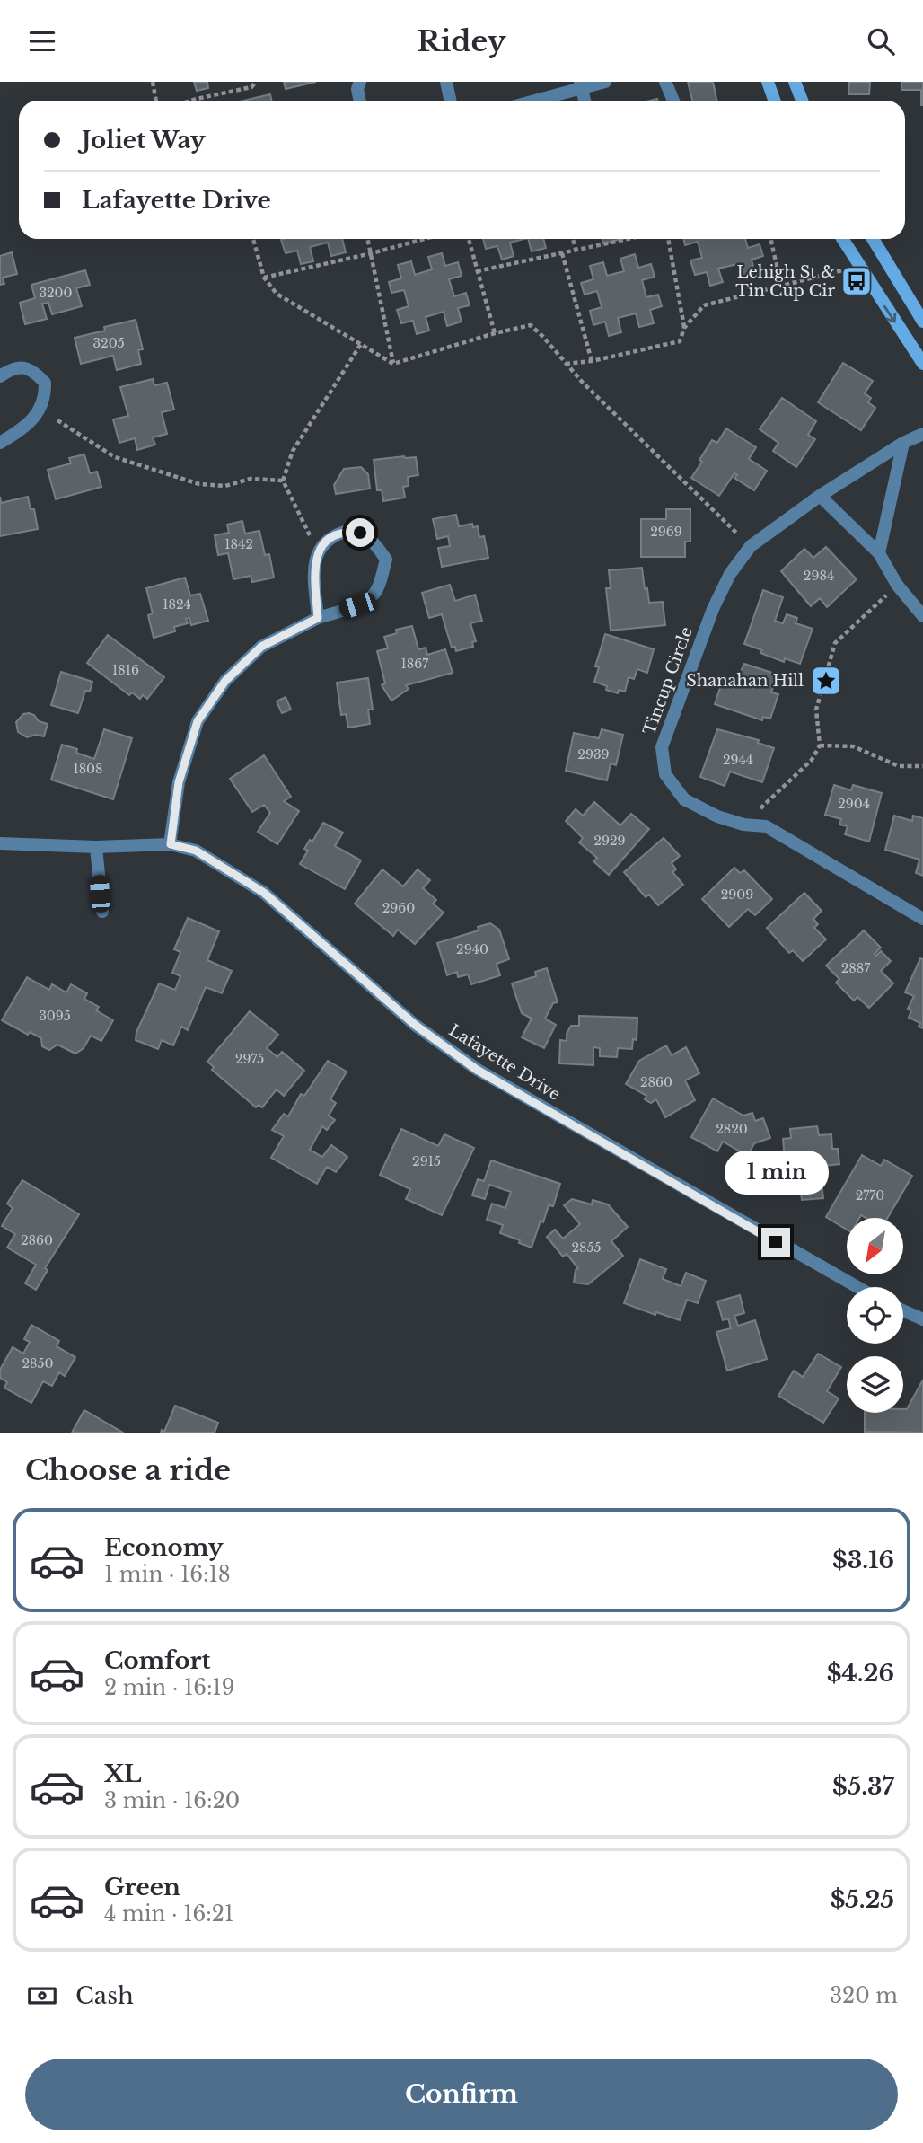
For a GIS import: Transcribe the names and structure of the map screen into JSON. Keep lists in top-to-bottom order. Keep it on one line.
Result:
{"streets":{"street":["Tincup Circle","Lafayette Drive"]},"places":{"bus stop":["Lehigh St & Tin Cup Cir"],"place":["Shanahan Hill"]},"house_numbers":["3200","3205","2969","1842","2984","1824","1867","1816","2939","2944","1808","2904","2929","2909","2960","2940","2887","3095","2975","2860","2820","2915","2770","2860","2855","2850"],"north":"bottom left","page":{"header":"Ridey","banner":["Joliet Way","Lafayette Drive"],"bubble":"1 min","heading":"Choose a ride","list":[{"name":"Economy","note":"1 min · 16:18","value":"$3.16"},{"name":"Comfort","note":"2 min · 16:19","value":"$4.26"},{"name":"XL","note":"3 min · 16:20","value":"$5.37"},{"name":"Green","note":"4 min · 16:21","value":"$5.25"}],"pay":["Cash","320 m"],"buttons":"Confirm"}}
